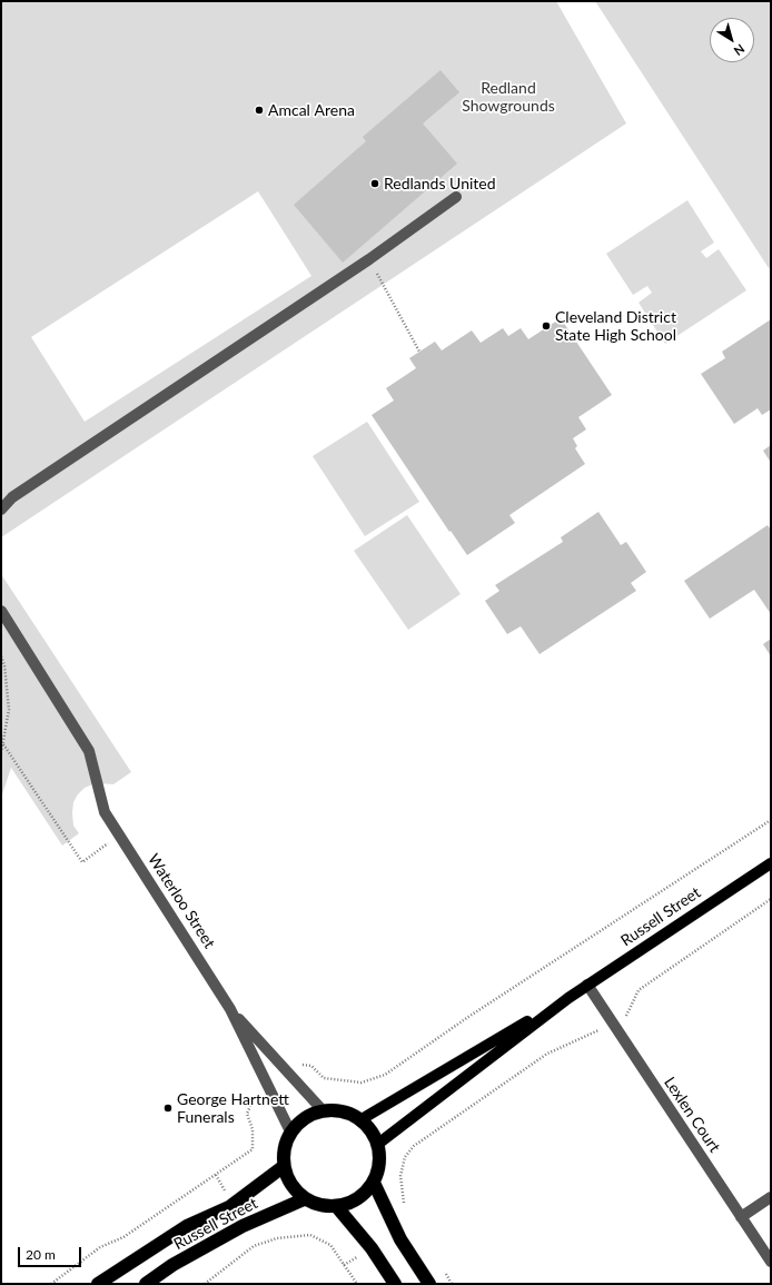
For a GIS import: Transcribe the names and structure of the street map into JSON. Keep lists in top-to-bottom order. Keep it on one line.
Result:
{"streets":{"highway":["Russell Street"],"street":["Waterloo Street","Lexlen Court"]},"crossings":[["Waterloo Street","Russell Street"],["Russell Street","Lexlen Court"]],"parks":["Redland Showgrounds"],"places":["Amcal Arena","Redlands United","Cleveland District State High School","George Hartnett Funerals"],"scale_bar":"20 m","north":"bottom right"}
